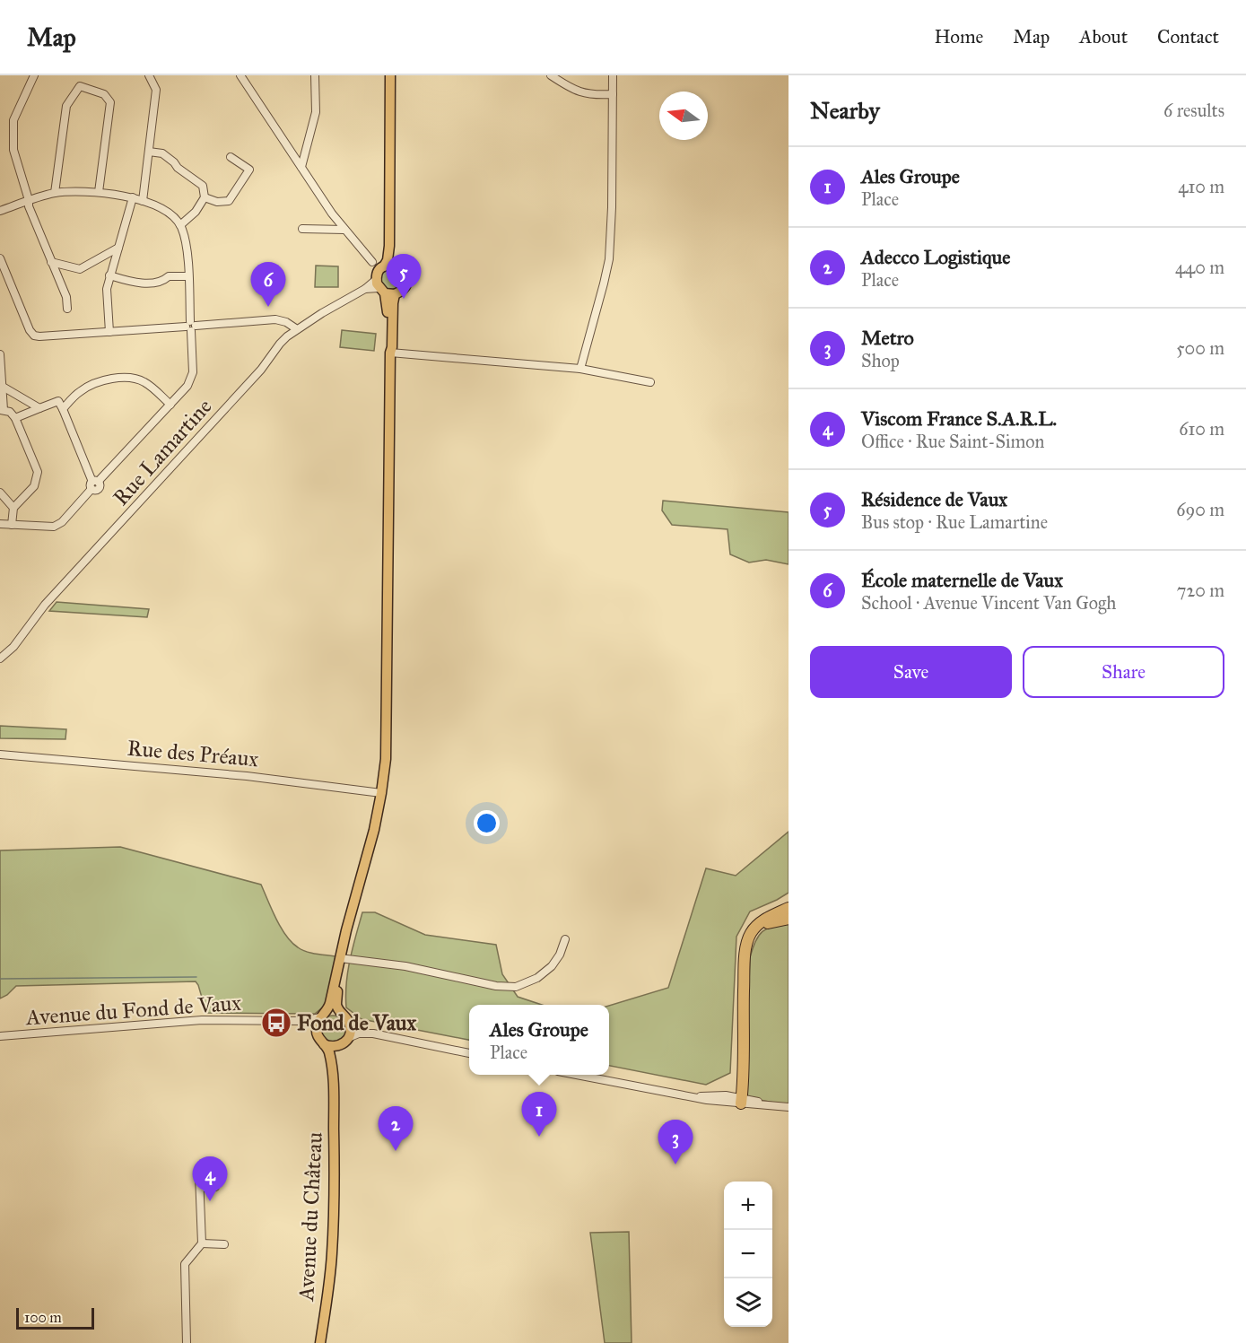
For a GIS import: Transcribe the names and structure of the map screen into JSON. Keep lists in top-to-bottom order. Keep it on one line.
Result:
{"streets":{"main road":["Avenue du Château"],"street":["Rue Lamartine","Rue des Préaux","Avenue du Fond de Vaux"]},"crossings":[["Avenue du Fond de Vaux","Avenue du Château"]],"places":{"bus stop":["Fond de Vaux"]},"scale_bar":"100 m","north":"left","page":{"header":"Map","nav":["Home","Map","About","Contact"],"heading":["Nearby","6 results"],"list":[{"mark":"1","name":"Ales Groupe","note":"Place","value":"410 m"},{"mark":"2","name":"Adecco Logistique","note":"Place","value":"440 m"},{"mark":"3","name":"Metro","note":"Shop","value":"500 m"},{"mark":"4","name":"Viscom France S.A.R.L.","note":"Office · Rue Saint-Simon","value":"610 m"},{"mark":"5","name":"Résidence de Vaux","note":"Bus stop · Rue Lamartine","value":"690 m"},{"mark":"6","name":"École maternelle de Vaux","note":"School · Avenue Vincent Van Gogh","value":"720 m"}],"pins":["5","6","1","2","3","4"],"buttons":["Save","Share"],"popup":["Ales Groupe","Place"],"map_buttons":["+","−"],"scale":"100 m"}}
